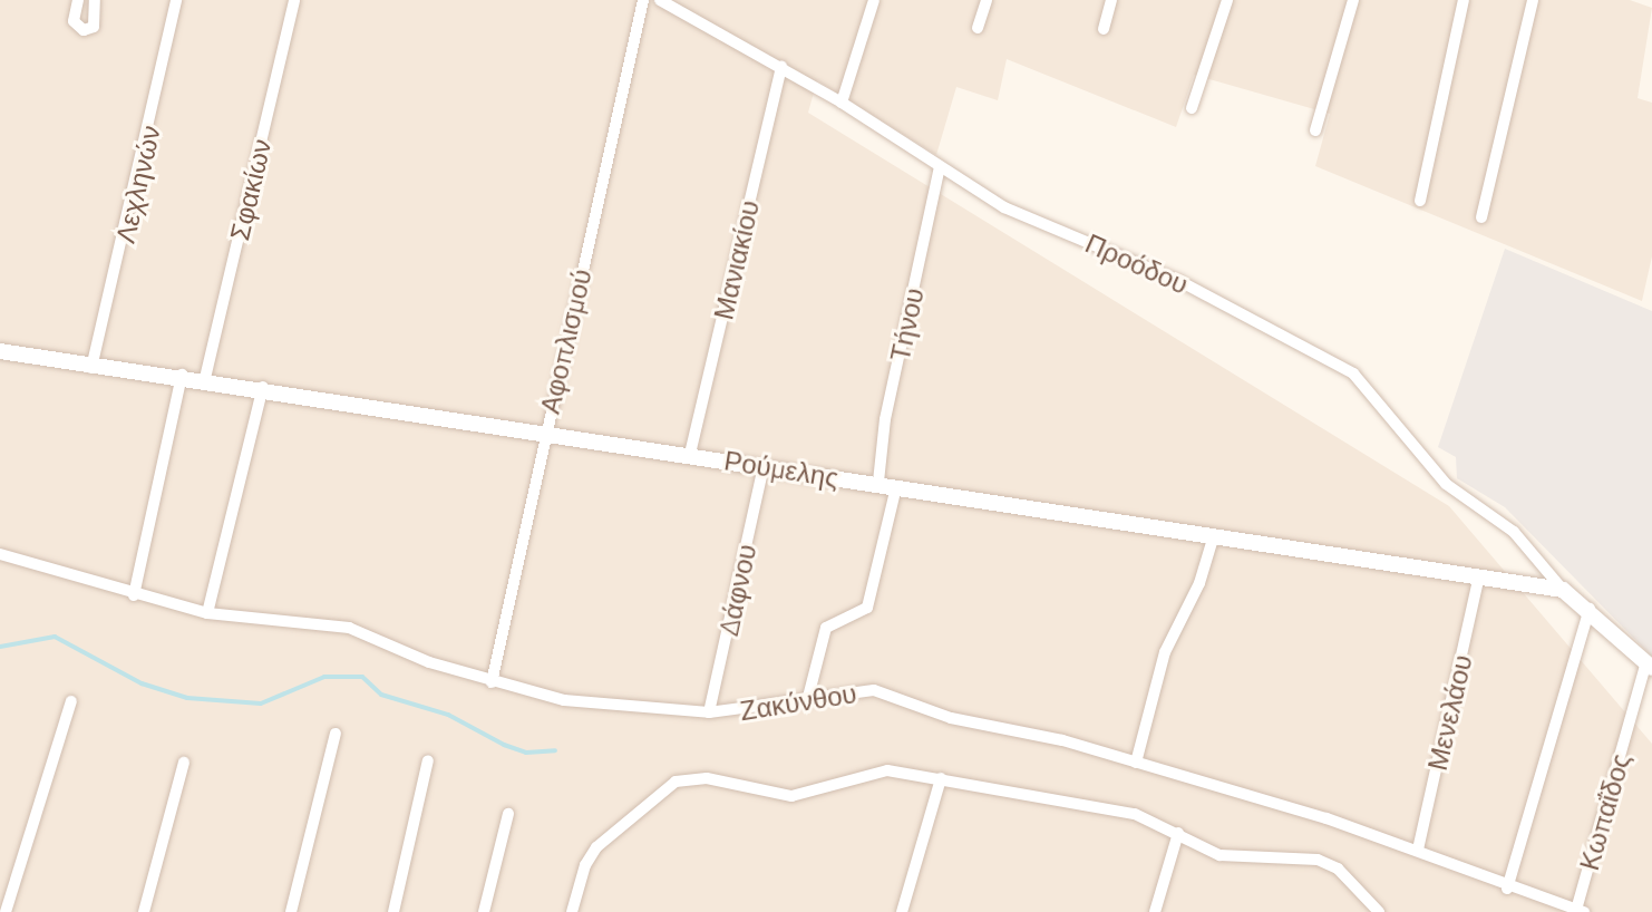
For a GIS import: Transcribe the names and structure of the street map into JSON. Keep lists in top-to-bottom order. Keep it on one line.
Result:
{"streets":{"street":["Λεχληνών","Σφακίων","Μανιακίου","Προόδου","Τήνου","Αφοπλισμού","Ρούμελης","Δάφνου","Ζακύνθου","Μενελάου","Κωπαΐδος"]},"crossings":[["Λεχληνών","Ρούμελης"],["Σφακίων","Ρούμελης"],["Μανιακίου","Προόδου"],["Μανιακίου","Ρούμελης"],["Προόδου","Τήνου"],["Προόδου","Ρούμελης"],["Τήνου","Ρούμελης"],["Αφοπλισμού","Ρούμελης"],["Αφοπλισμού","Ζακύνθου"],["Ρούμελης","Δάφνου"],["Ρούμελης","Μενελάου"],["Δάφνου","Ζακύνθου"],["Ζακύνθου","Μενελάου"],["Ζακύνθου","Κωπαΐδος"]]}
